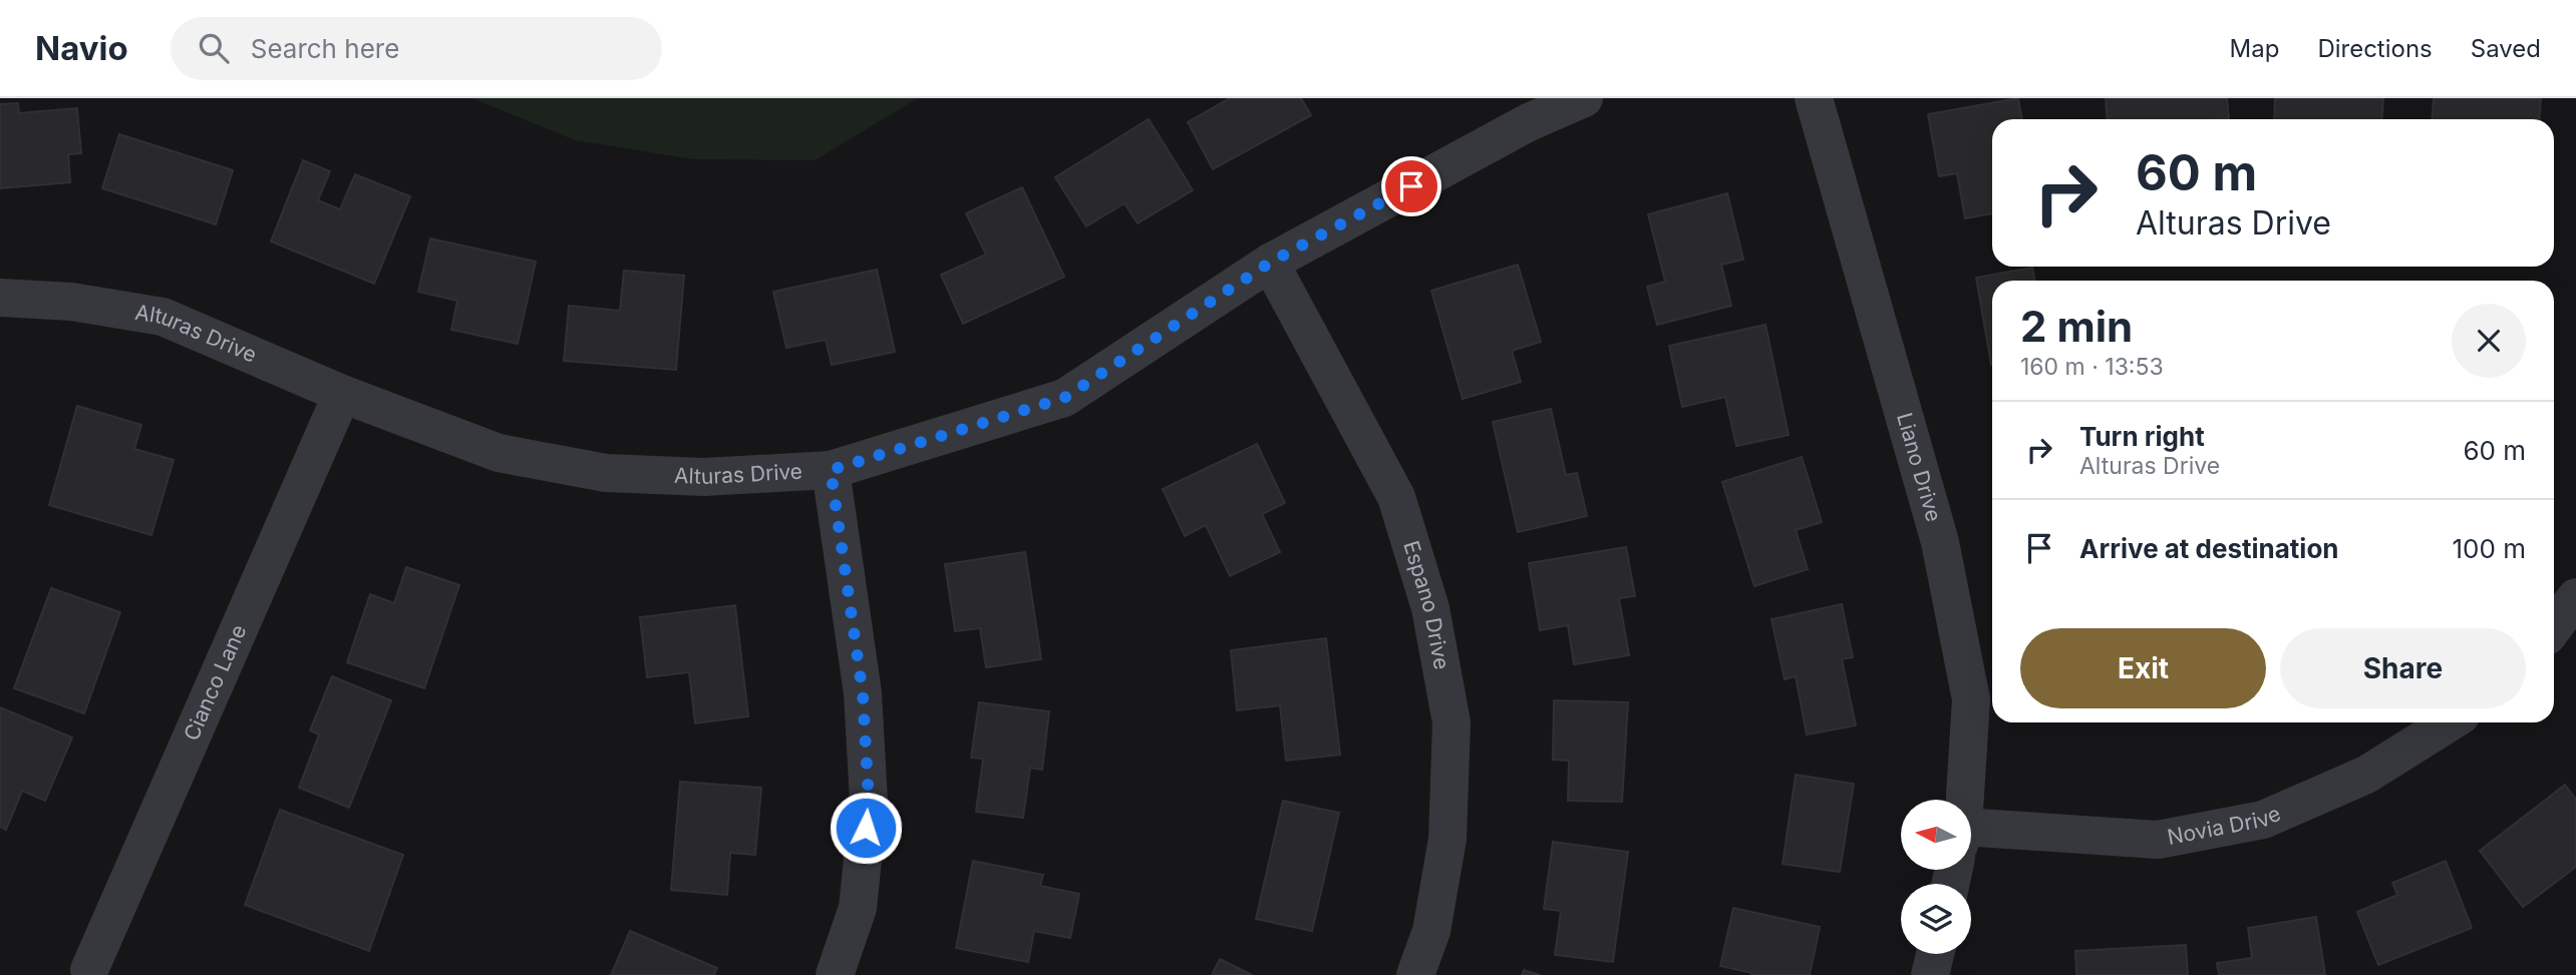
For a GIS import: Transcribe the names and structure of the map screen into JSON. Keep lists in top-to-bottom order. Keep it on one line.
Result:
{"streets":{"street":["Alturas Drive","Liano Drive","Espano Drive","Cianco Lane","Novia Drive"]},"crossings":[["Alturas Drive","Espano Drive"],["Alturas Drive","Cianco Lane"]],"north":"left","page":{"header":"Navio","search":"Search here","nav":["Map","Directions","Saved"],"turn":["60 m","Alturas Drive"],"heading":["2 min","160 m · 13:53"],"list":[{"name":"Turn right","note":"Alturas Drive","value":"60 m"},{"name":"Arrive at destination","value":"100 m"}],"buttons":["Exit","Share"]}}
